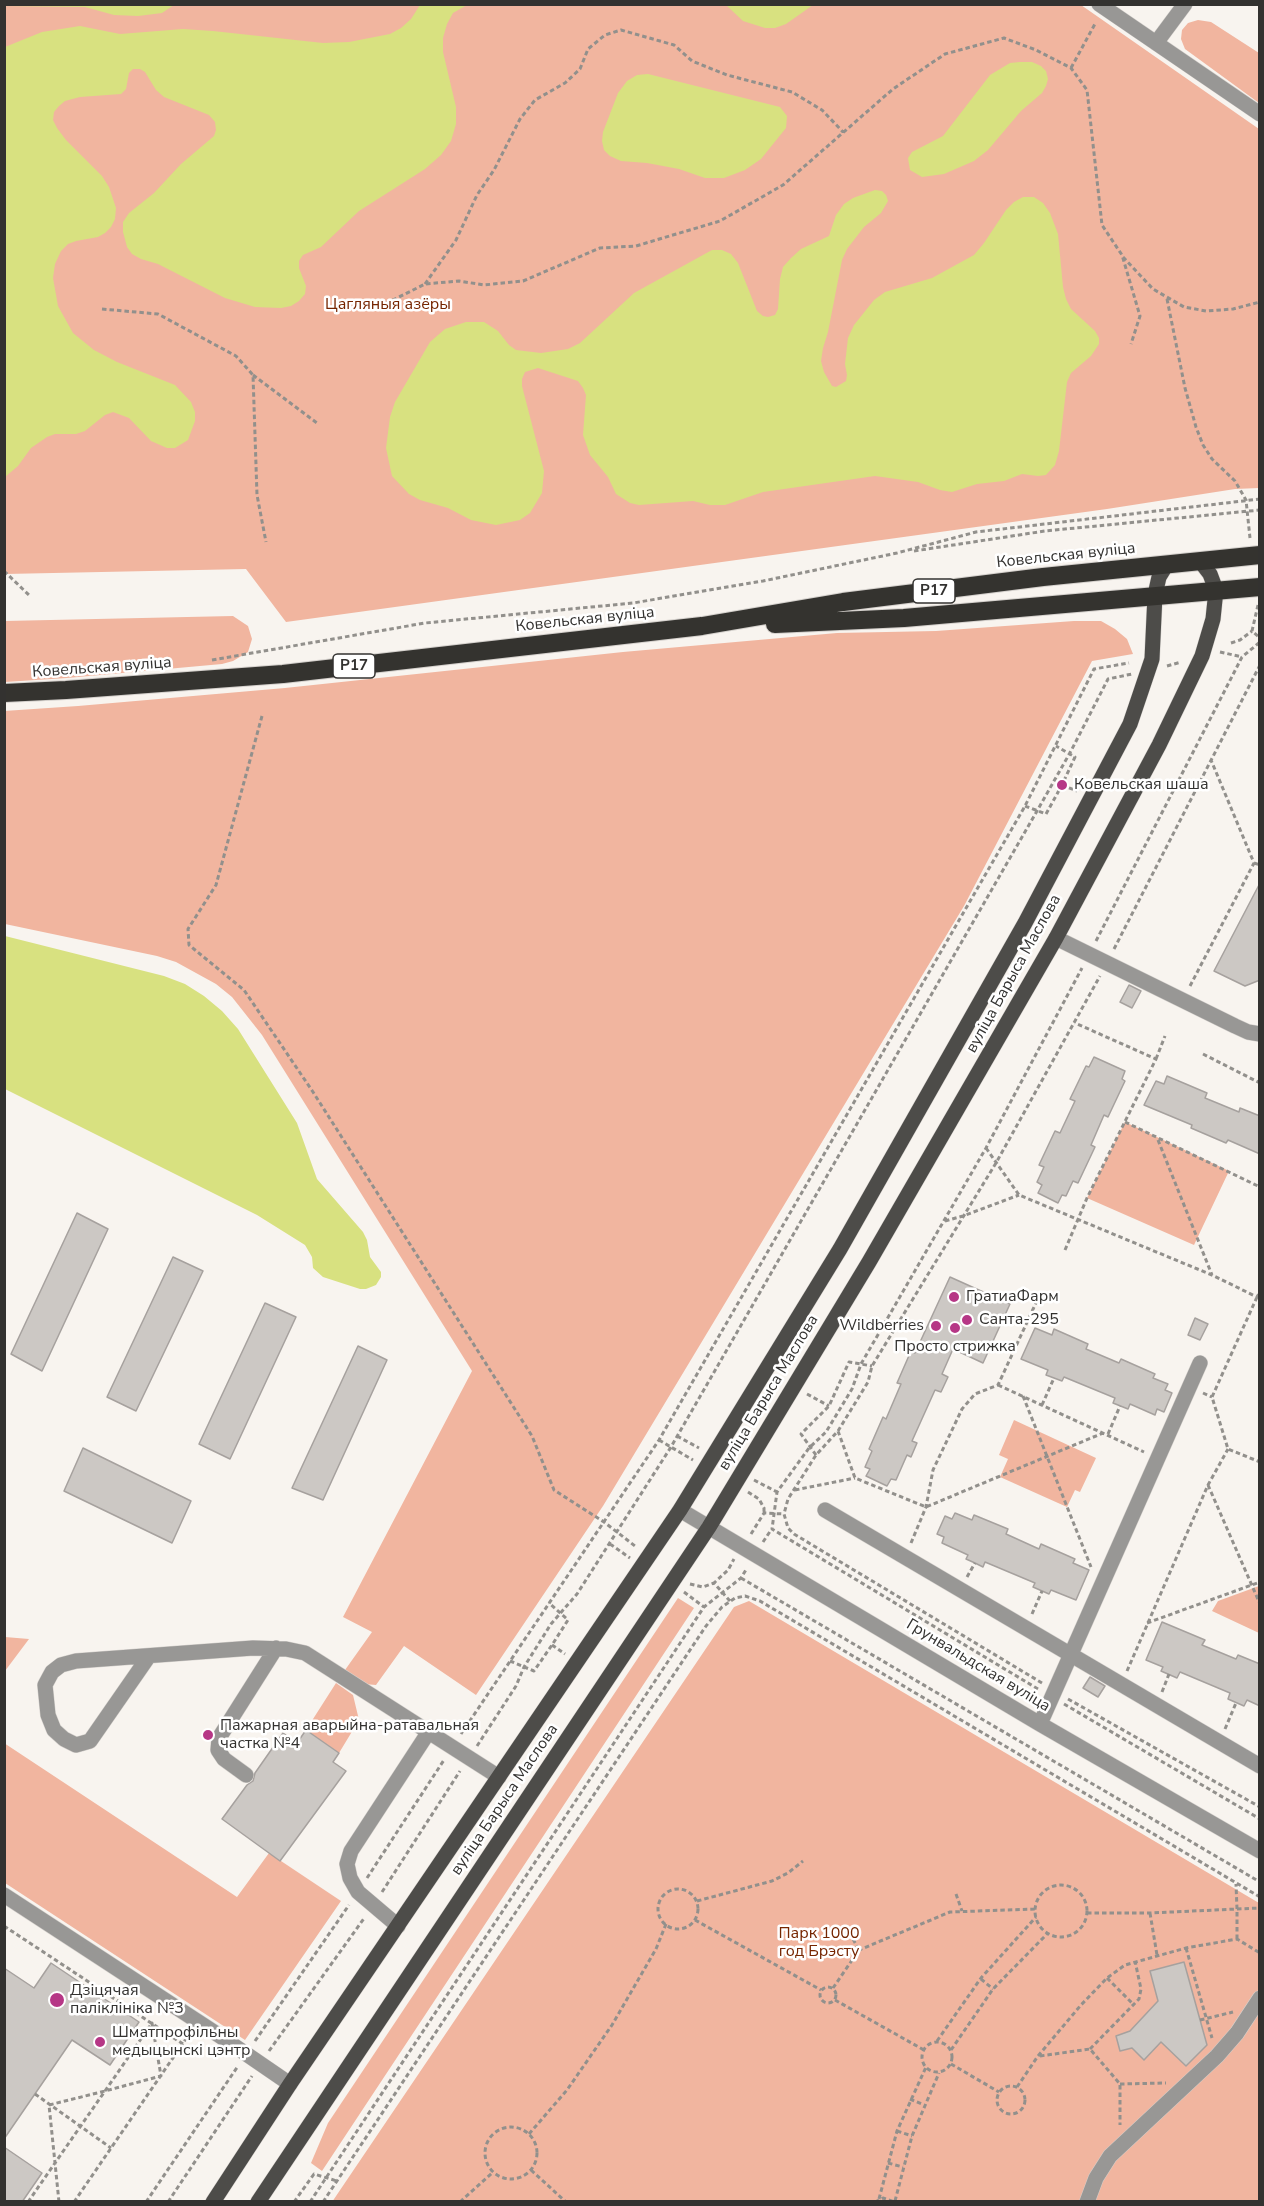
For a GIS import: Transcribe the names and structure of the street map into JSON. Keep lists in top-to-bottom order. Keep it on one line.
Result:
{"streets":{"highway":["Ковельская вуліца","Р17"],"main road":["вуліца Барыса Маслова"],"street":["Грунвальдская вуліца"]},"crossings":[["Ковельская вуліца","Р17"],["Ковельская вуліца","вуліца Барыса Маслова"],["Р17","вуліца Барыса Маслова"],["вуліца Барыса Маслова","Грунвальдская вуліца"]],"parks":["Цагляныя азёры","Парк 1000 год Брэсту"],"places":["Ковельская шаша","ГратиаФарм","Санта-295","Wildberries","Просто стрижка","Пажарная аварыйна-ратавальная частка №4","Дзіцячая паліклініка №3","Шматпрофільны медыцынскі цэнтр"]}
